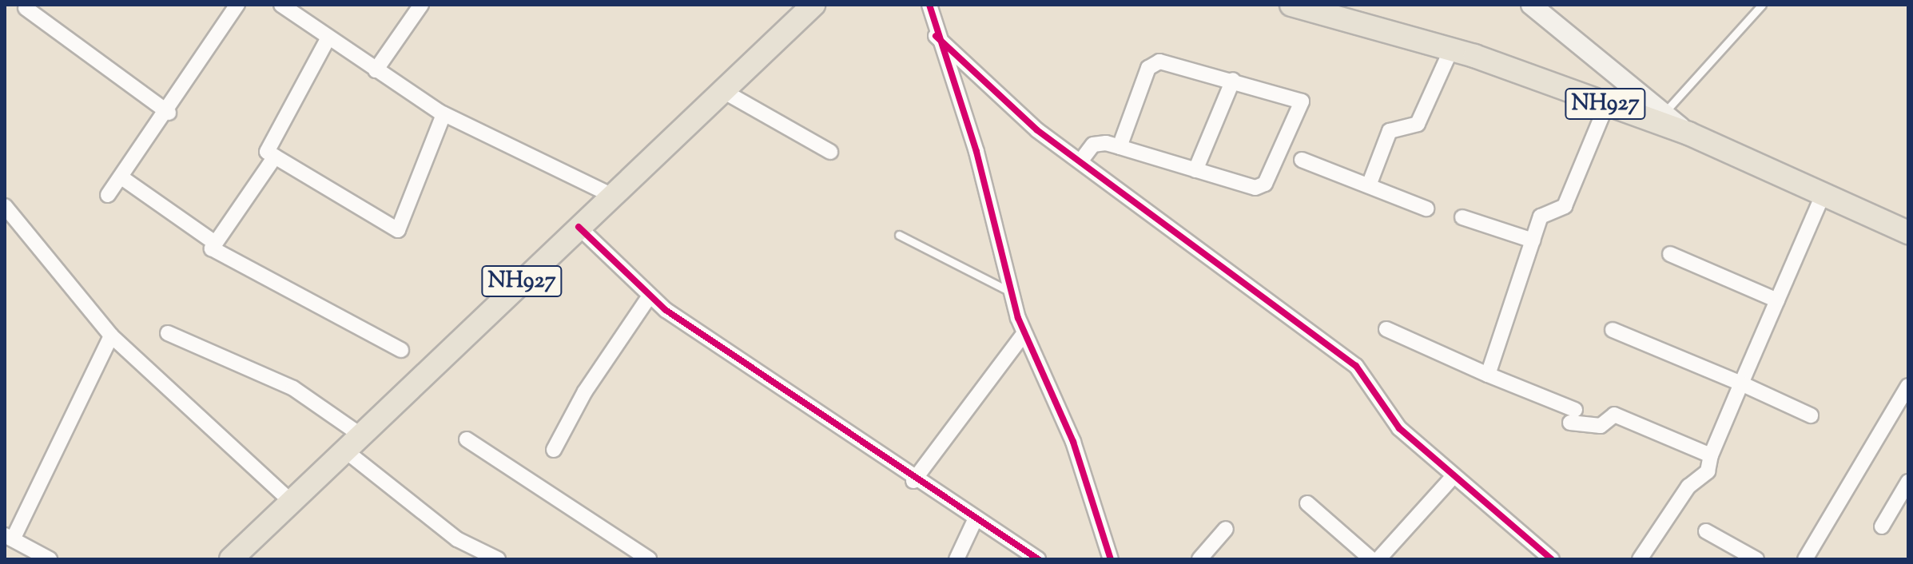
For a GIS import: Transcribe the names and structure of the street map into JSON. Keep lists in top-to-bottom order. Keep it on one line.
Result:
{"streets":{"highway":["NH927"]}}
